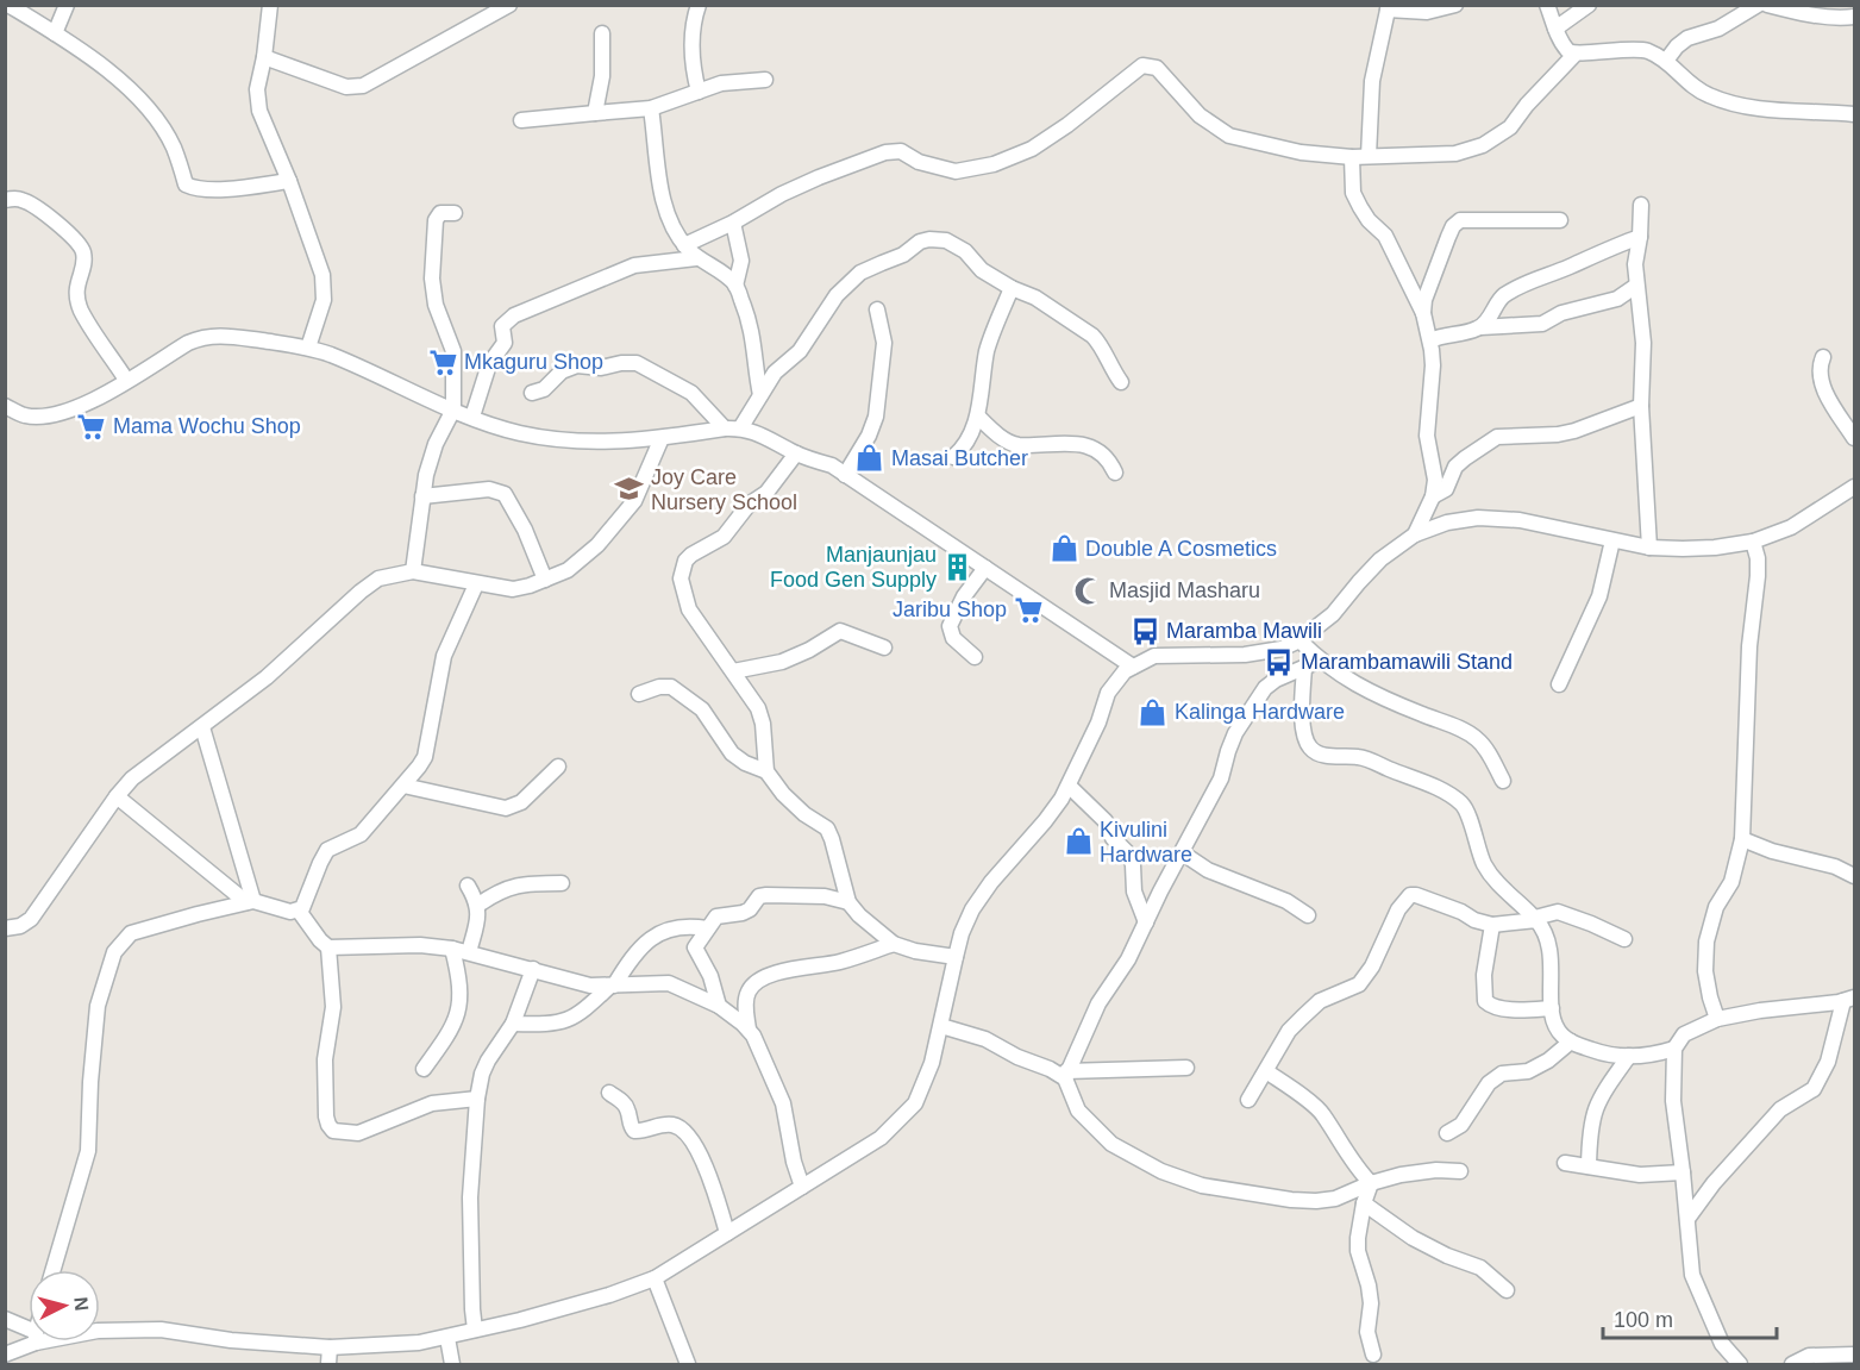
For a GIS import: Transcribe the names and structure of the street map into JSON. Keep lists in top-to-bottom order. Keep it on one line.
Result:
{"places":{"supermarket":["Mkaguru Shop","Mama Wochu Shop","Jaribu Shop"],"shop":["Masai Butcher","Double A Cosmetics","Kalinga Hardware","Kivulini Hardware"],"school or university":["Joy Care Nursery School"],"building":["Manjaunjau Food Gen Supply"],"mosque":["Masjid Masharu"],"bus stop":["Maramba Mawili","Marambamawili Stand"]},"scale_bar":"100 m","north":"right"}
